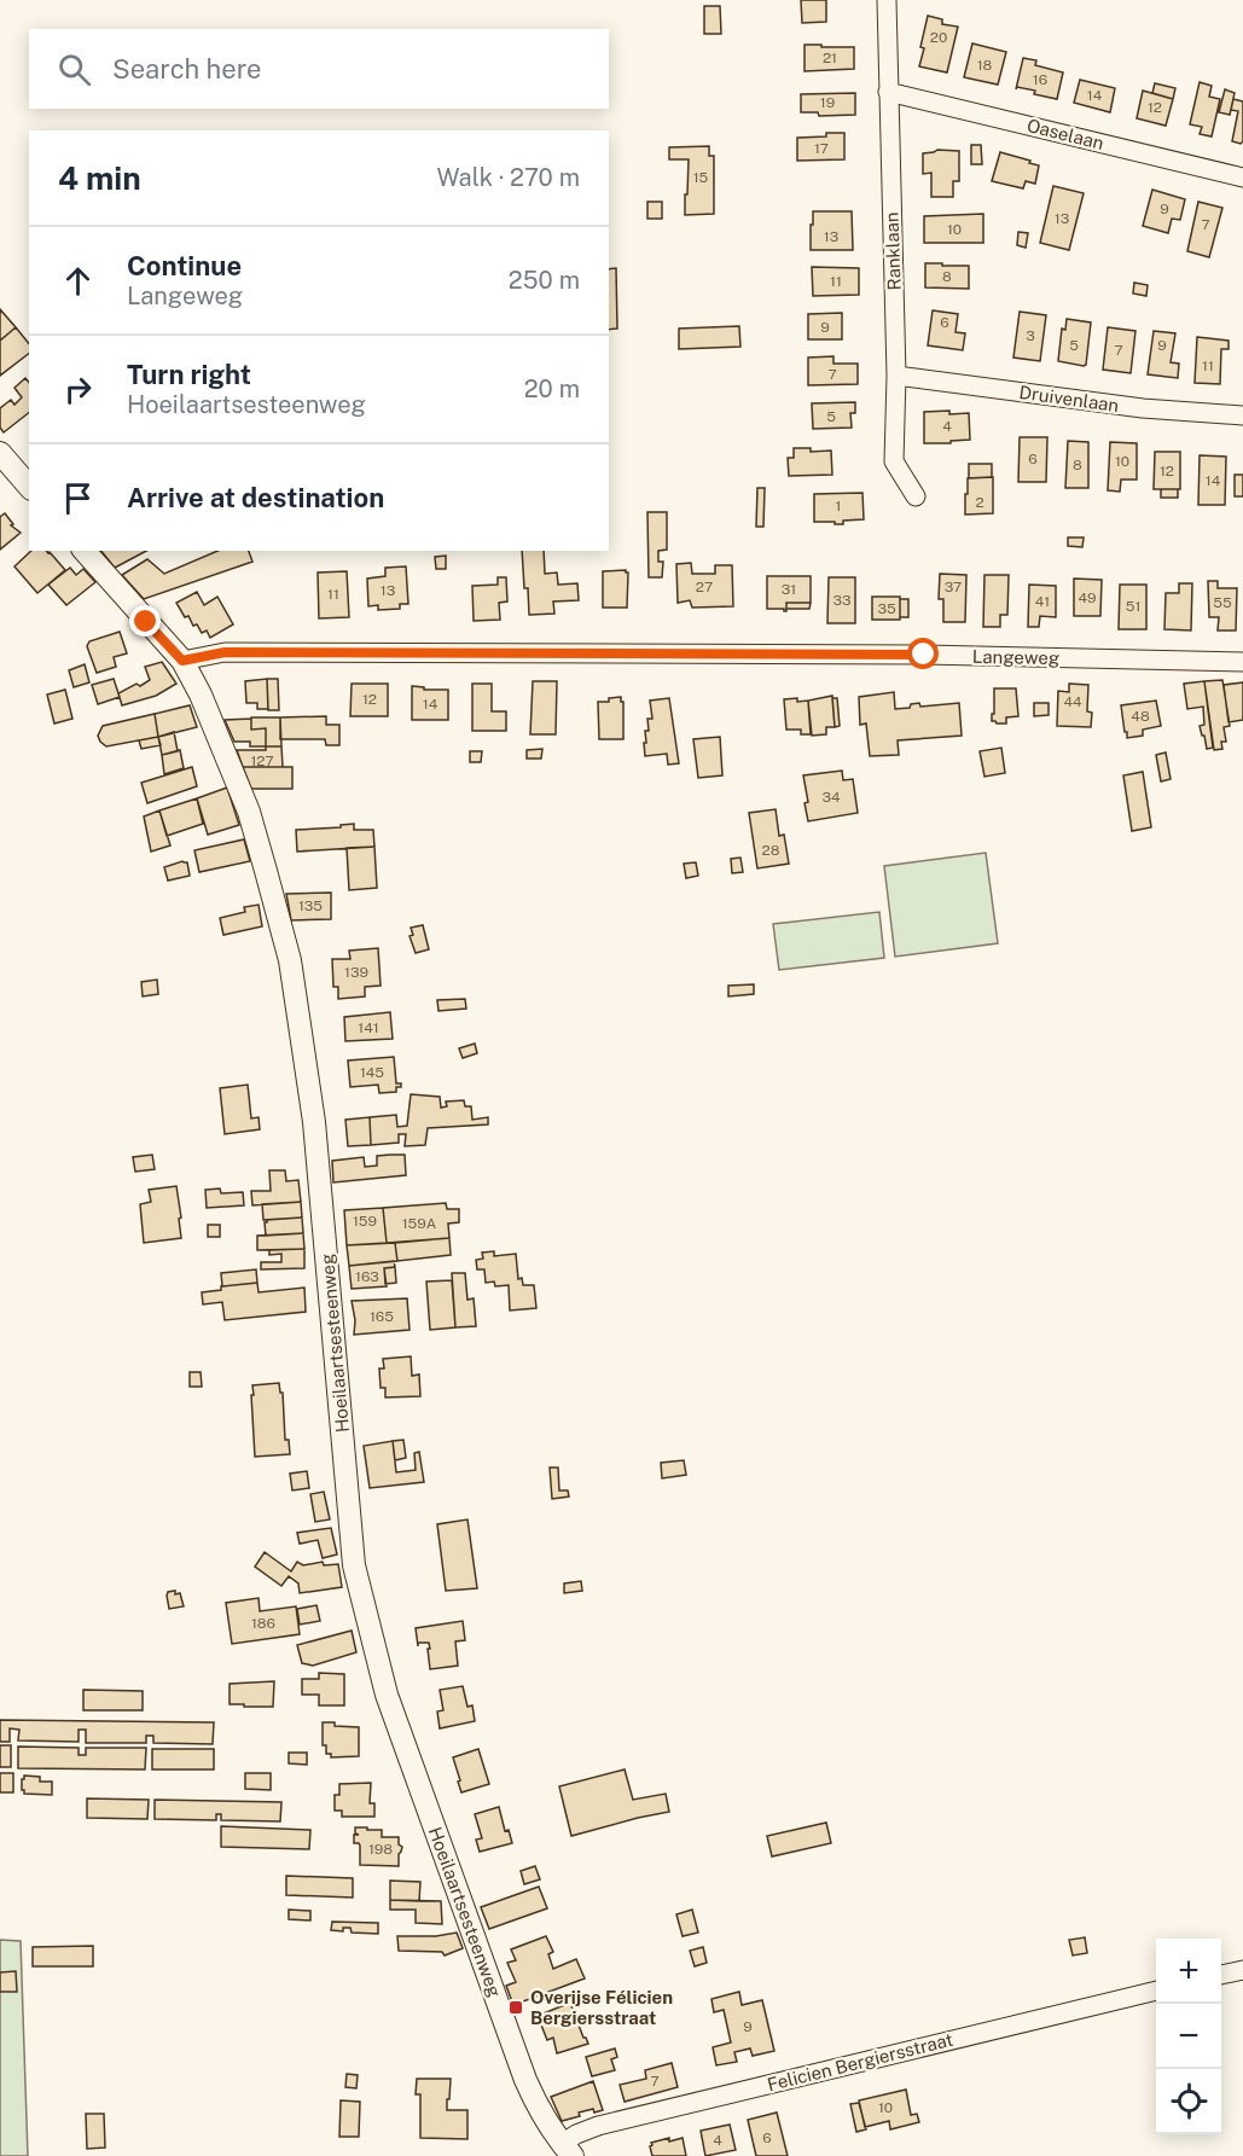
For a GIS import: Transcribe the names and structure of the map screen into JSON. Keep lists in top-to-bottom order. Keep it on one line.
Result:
{"streets":{"street":["Oaselaan","Ranklaan","Druivenlaan","Langeweg","Hoeilaartsesteenweg","Felicien Bergiersstraat"]},"crossings":[["Oaselaan","Ranklaan"],["Ranklaan","Druivenlaan"],["Langeweg","Hoeilaartsesteenweg"],["Hoeilaartsesteenweg","Felicien Bergiersstraat"]],"places":{"transit":["Overijse Félicien Bergiersstraat"]},"house_numbers":["20","21","18","16","14","19","12","17","15","9","13","7","10","13","8","11","6","9","3","5","9","7","11","7","5","4","6","10","8","12","14","2","1","27","37","31","13","11","49","33","41","55","51","35","12","44","14","48","127","34","28","135","139","141","145","159","159A","163","165","186","198","9","7","10","6","4"],"page":{"search":"Search here","heading":["4 min","Walk · 270 m"],"list":[["Continue","Langeweg","250 m"],["Turn right","Hoeilaartsesteenweg","20 m"],"Arrive at destination"],"map_buttons":["+","−"]}}
